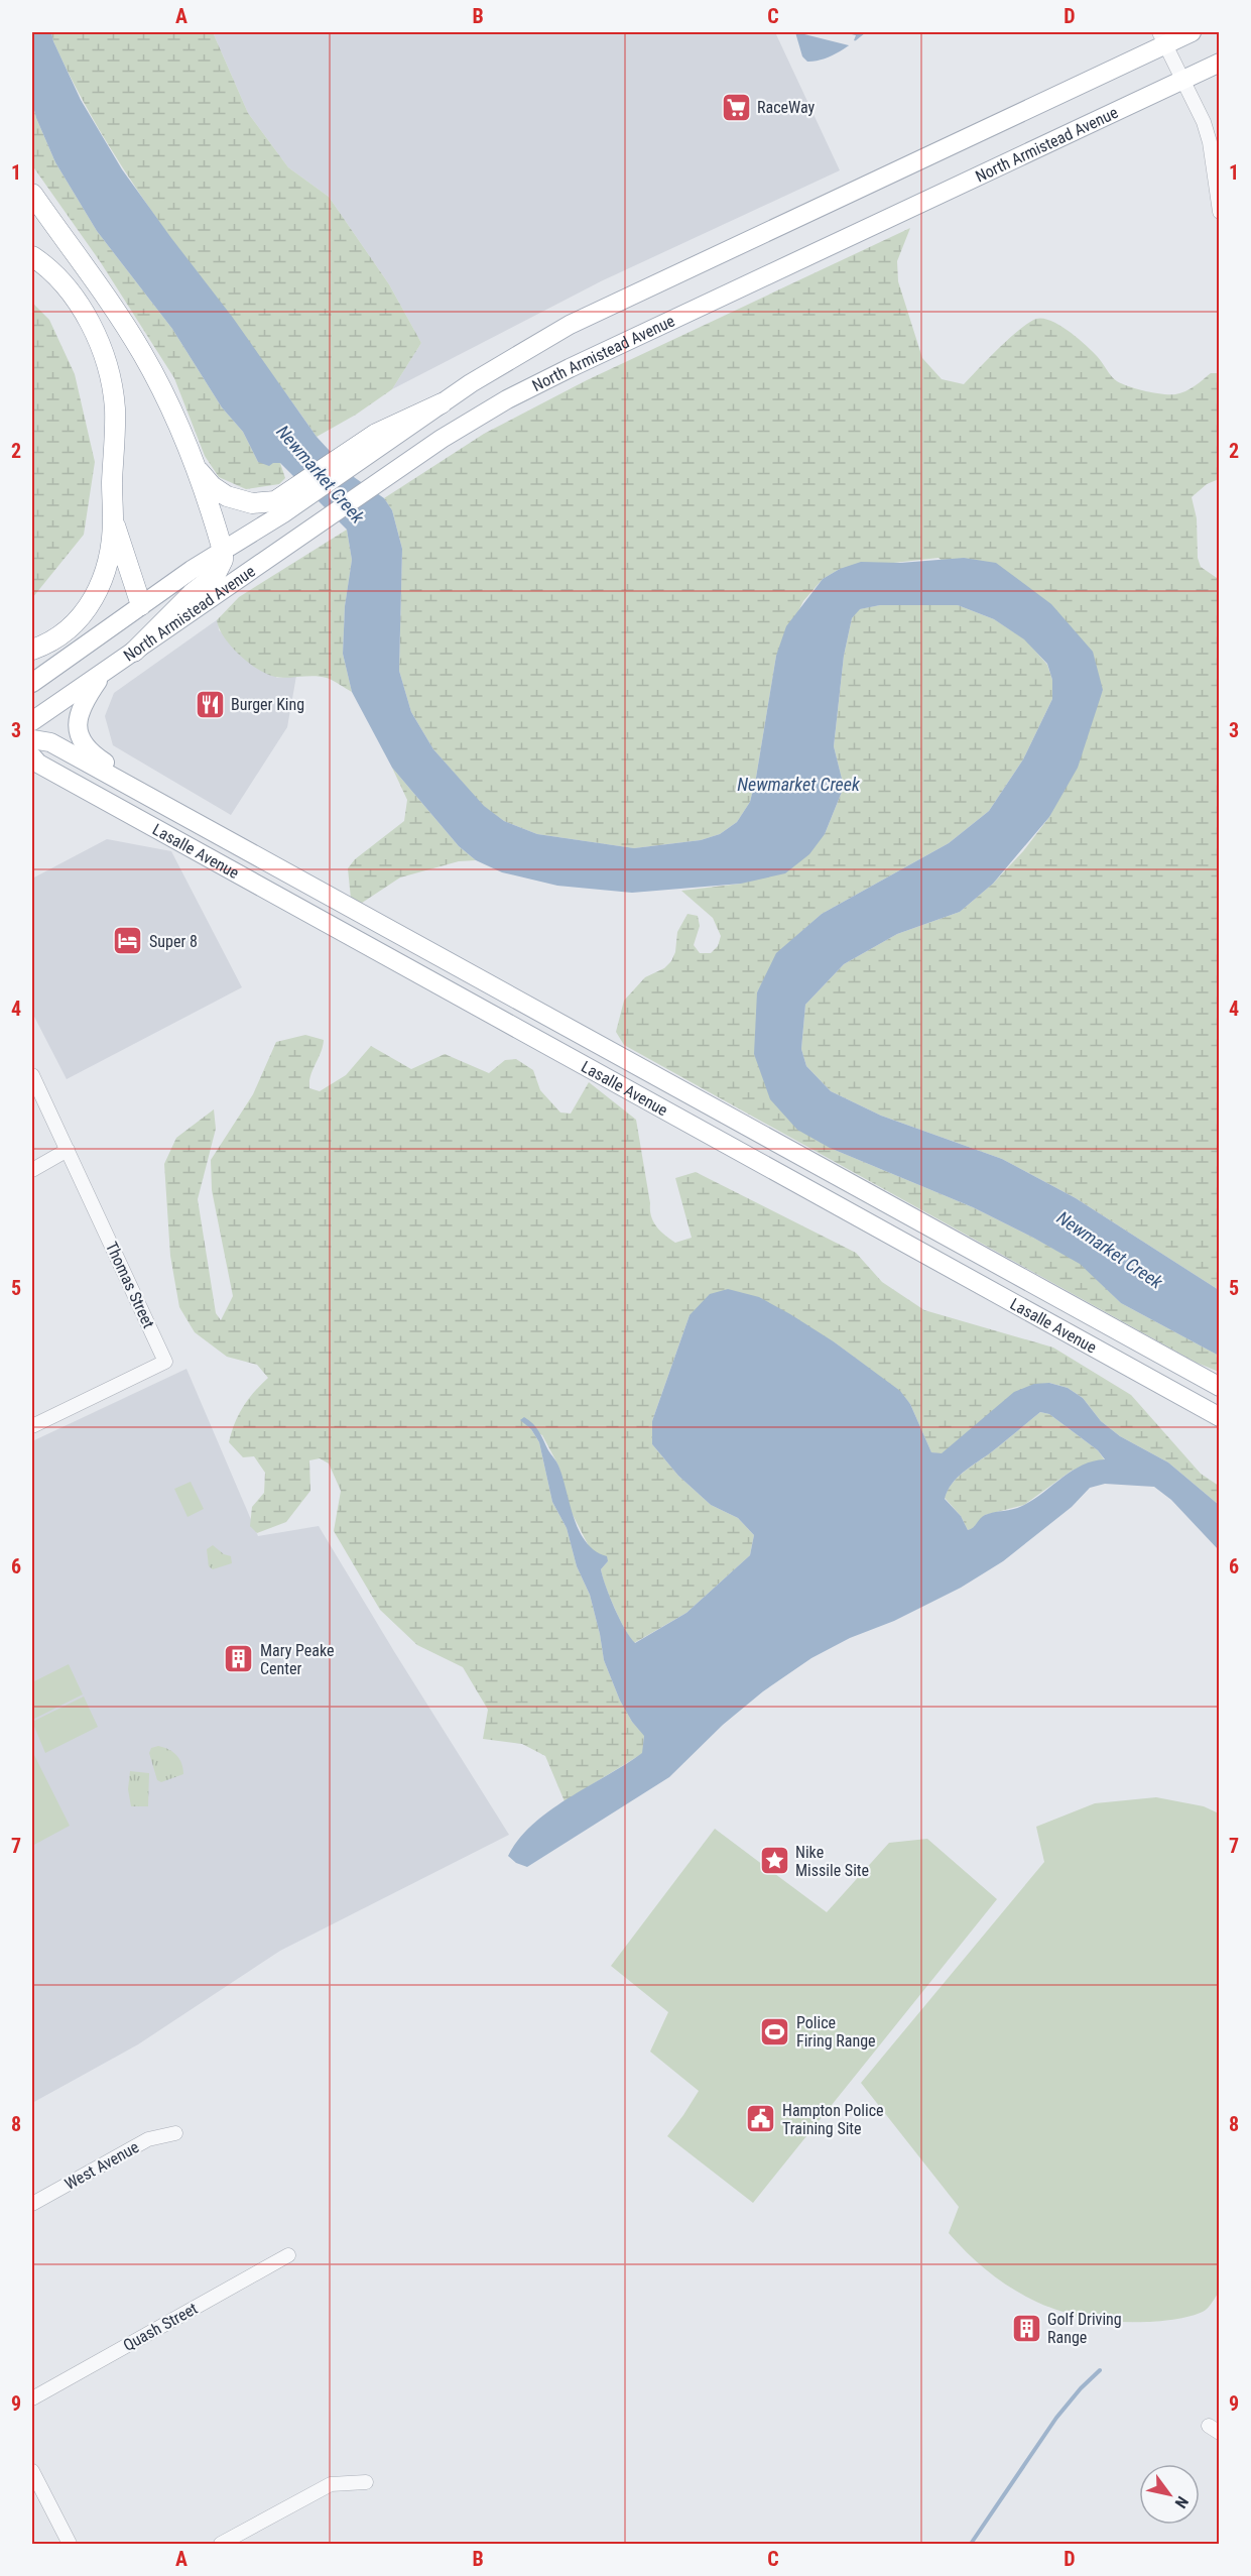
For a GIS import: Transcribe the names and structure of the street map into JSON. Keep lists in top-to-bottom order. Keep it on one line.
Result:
{"streets":{"main road":["North Armistead Avenue","Lasalle Avenue"],"street":["Thomas Street","West Avenue","Quash Street"]},"water":["Newmarket Creek"],"places":{"supermarket":["RaceWay"],"restaurant":["Burger King"],"hotel":["Super 8"],"building":["Mary Peake Center","Golf Driving Range"],"place":["Nike Missile Site"],"sports":["Police Firing Range"],"public building":["Hampton Police Training Site"]},"north":"bottom right","grid":{"columns":["A","B","C","D"],"rows":["1","2","3","4","5","6","7","8","9"]}}
